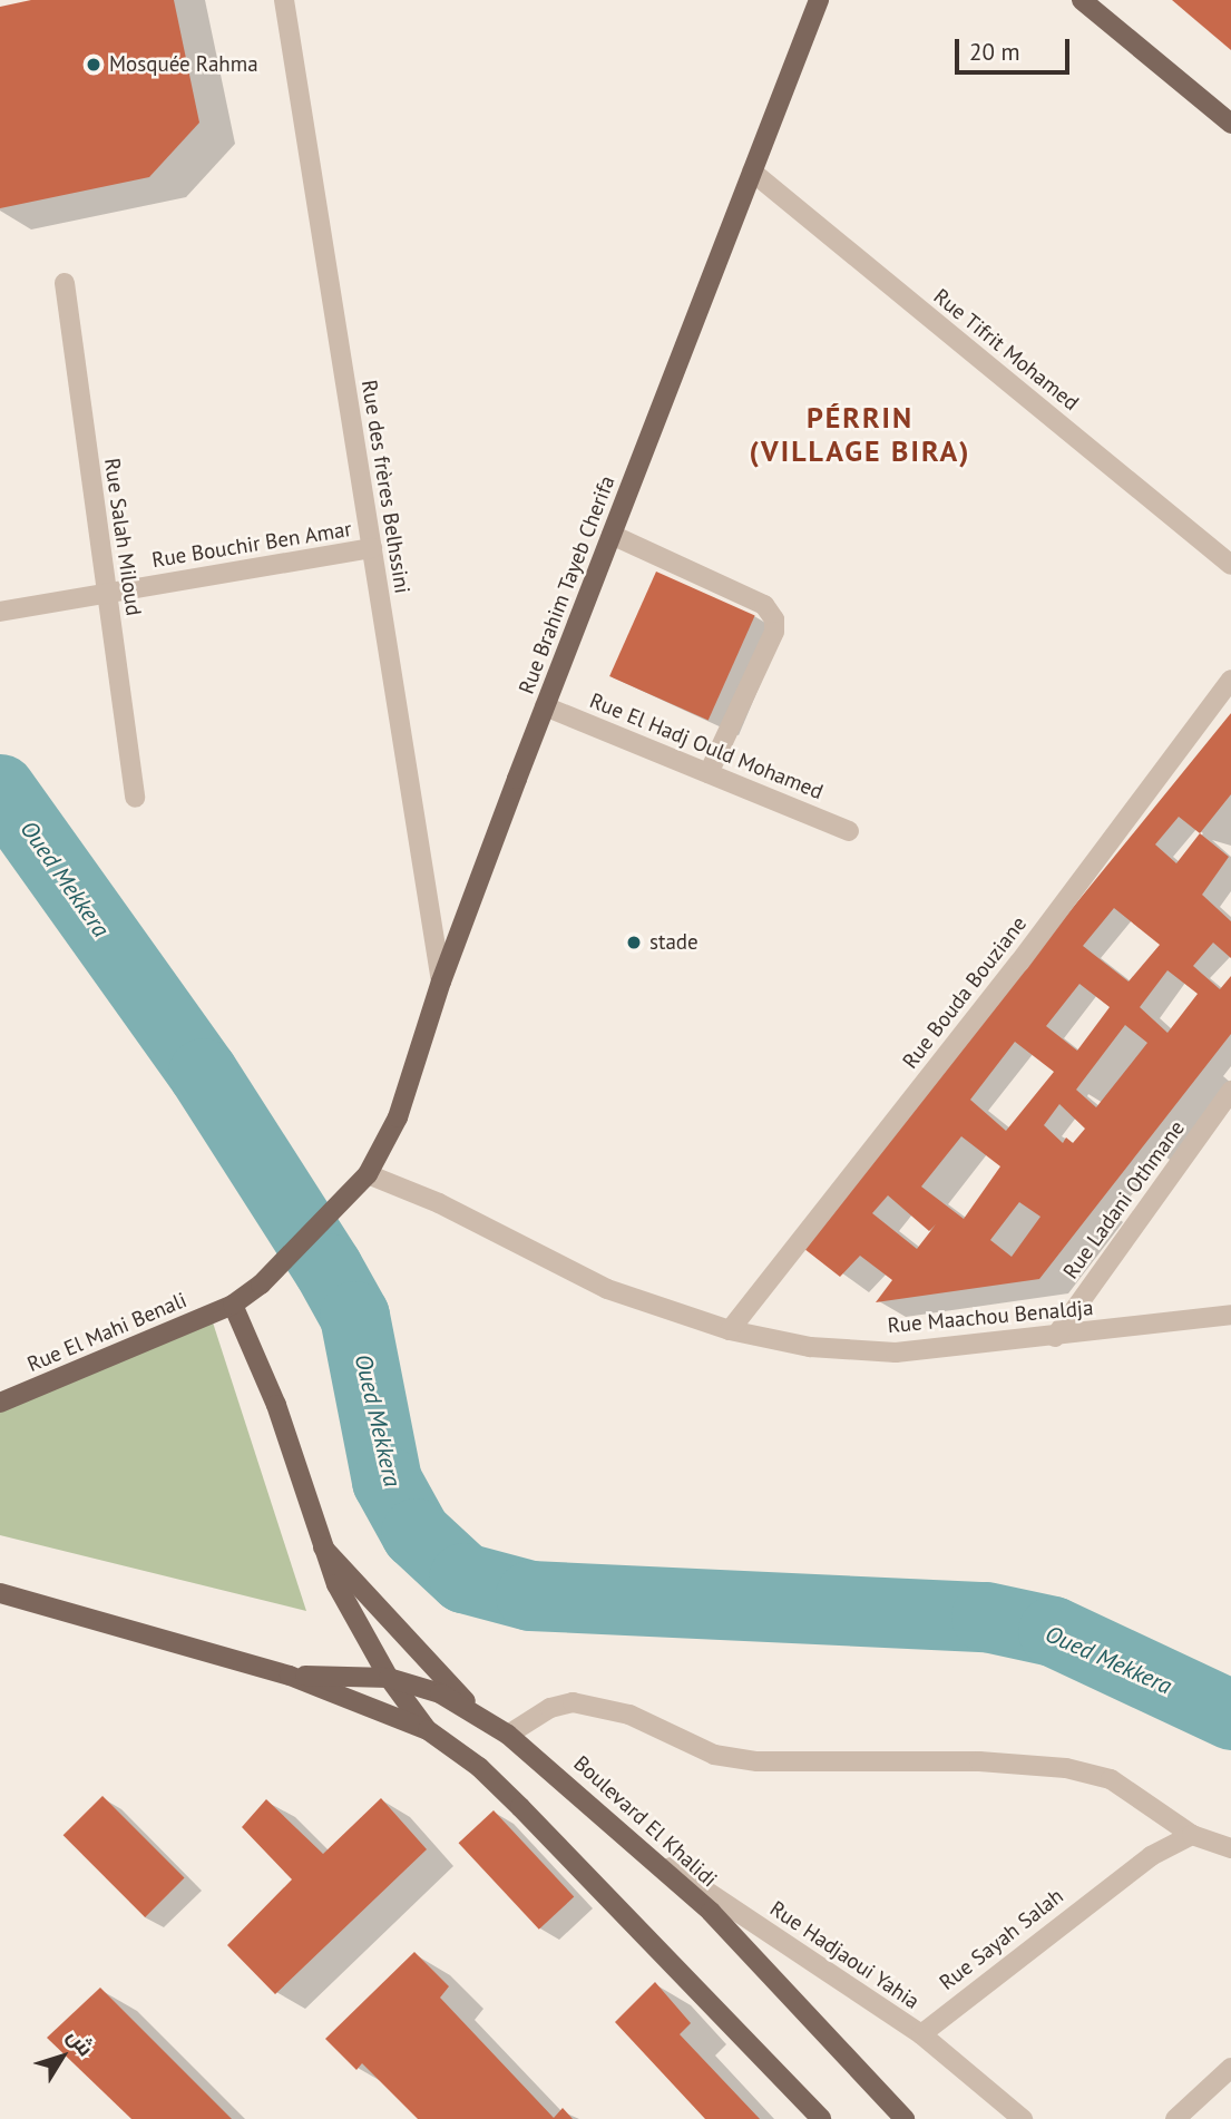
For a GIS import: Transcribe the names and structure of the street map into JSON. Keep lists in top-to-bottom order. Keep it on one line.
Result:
{"streets":{"main road":["Rue Brahim Tayeb Cherifa","Rue El Mahi Benali","Boulevard El Khalidi"],"street":["Rue Tifrit Mohamed","Rue des frères Belhssini","Rue Salah Miloud","Rue Bouchir Ben Amar","Rue El Hadj Ould Mohamed","Rue Bouda Bouziane","Rue Ladani Othmane","Rue Maachou Benaldja","Rue Sayah Salah","Rue Hadjaoui Yahia"]},"crossings":[["Rue Tifrit Mohamed","Rue Brahim Tayeb Cherifa"],["Rue des frères Belhssini","Rue Bouchir Ben Amar"],["Rue des frères Belhssini","Rue Brahim Tayeb Cherifa"],["Rue Salah Miloud","Rue Bouchir Ben Amar"],["Rue Brahim Tayeb Cherifa","Rue El Hadj Ould Mohamed"],["Rue Brahim Tayeb Cherifa","Rue Maachou Benaldja"],["Rue Brahim Tayeb Cherifa","Rue El Mahi Benali"],["Rue Bouda Bouziane","Rue Maachou Benaldja"],["Rue Ladani Othmane","Rue Maachou Benaldja"],["Boulevard El Khalidi","Rue Hadjaoui Yahia"],["Rue Sayah Salah","Rue Hadjaoui Yahia"]],"districts":["PÉRRIN (VILLAGE BIRA)"],"water":["Oued Mekkera"],"places":["Mosquée Rahma","stade"],"scale_bar":"20 m","north":"top right"}
